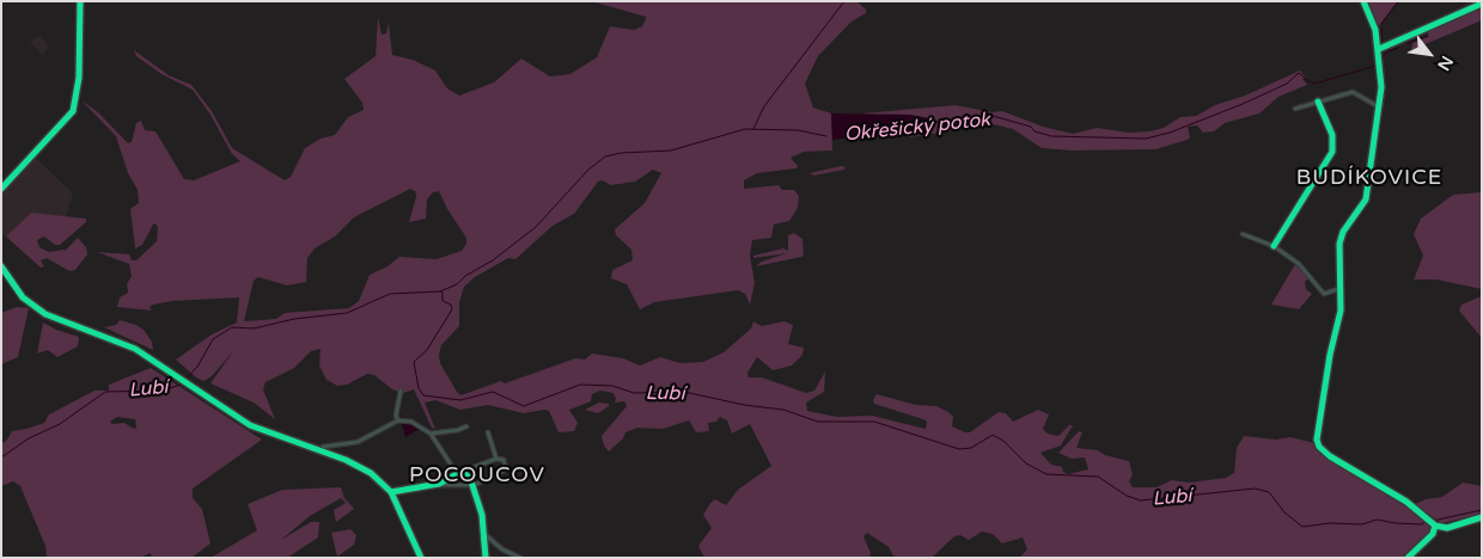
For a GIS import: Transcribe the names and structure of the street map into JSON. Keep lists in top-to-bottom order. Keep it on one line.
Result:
{"districts":["BUDÍKOVICE","POCOUCOV"],"water":["Okřešický potok","Lubí"],"north":"bottom right"}
